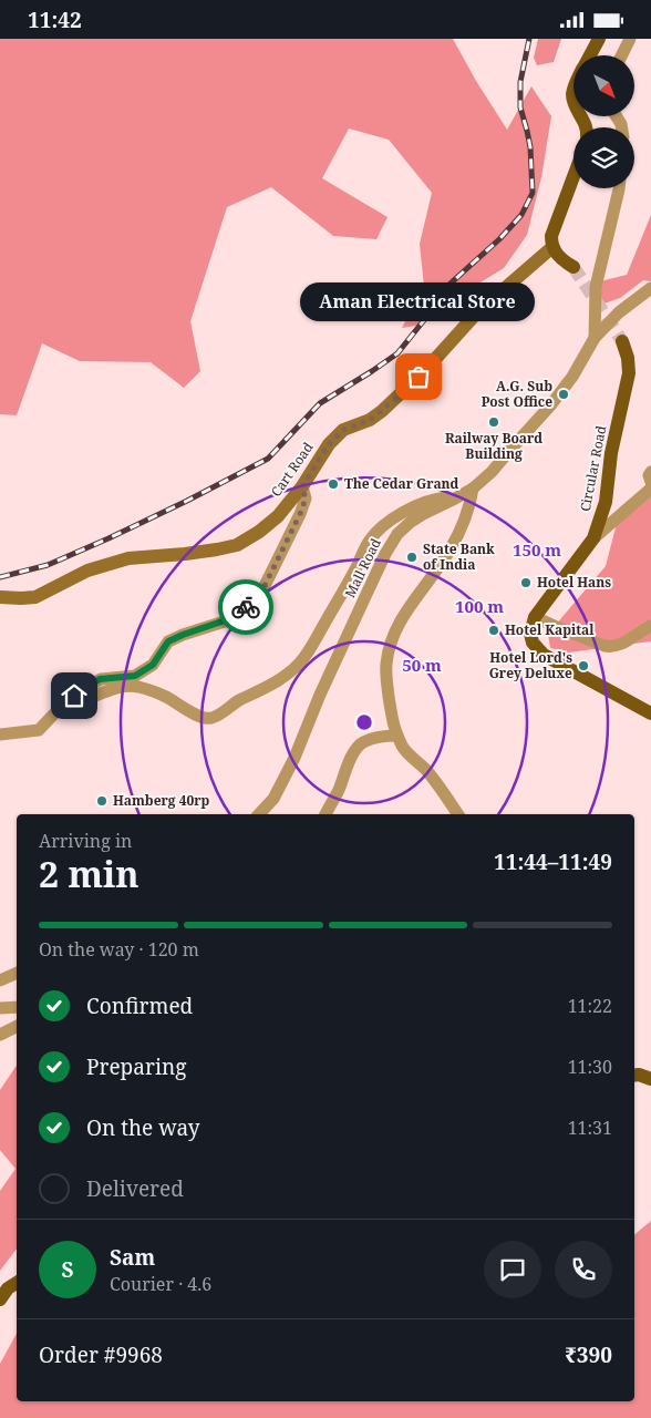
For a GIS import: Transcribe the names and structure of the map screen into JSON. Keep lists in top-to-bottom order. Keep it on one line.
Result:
{"streets":{"main road":["Circular Road","Cart Road"],"street":["Mall Road"]},"places":["Aman Electrical Store","A.G. Sub Post Office","Railway Board Building","The Cedar Grand","State Bank of India","Hotel Hans","Hotel Kapital","Hotel Lord's Grey Deluxe","Hamberg 40rp"],"north":"bottom right","page":{"status":"11:42","bubble":"Aman Electrical Store","heading":["2 min","Arriving in","11:44–11:49"],"panel":["Sam","Courier · 4.6","Order #9968","₹390"],"bar":"On the way · 120 m","list":[["Confirmed","11:22"],["Preparing","11:30"],["On the way","11:31"],"Delivered"],"round":"S"},"rings":["150 m","100 m","50 m"]}
